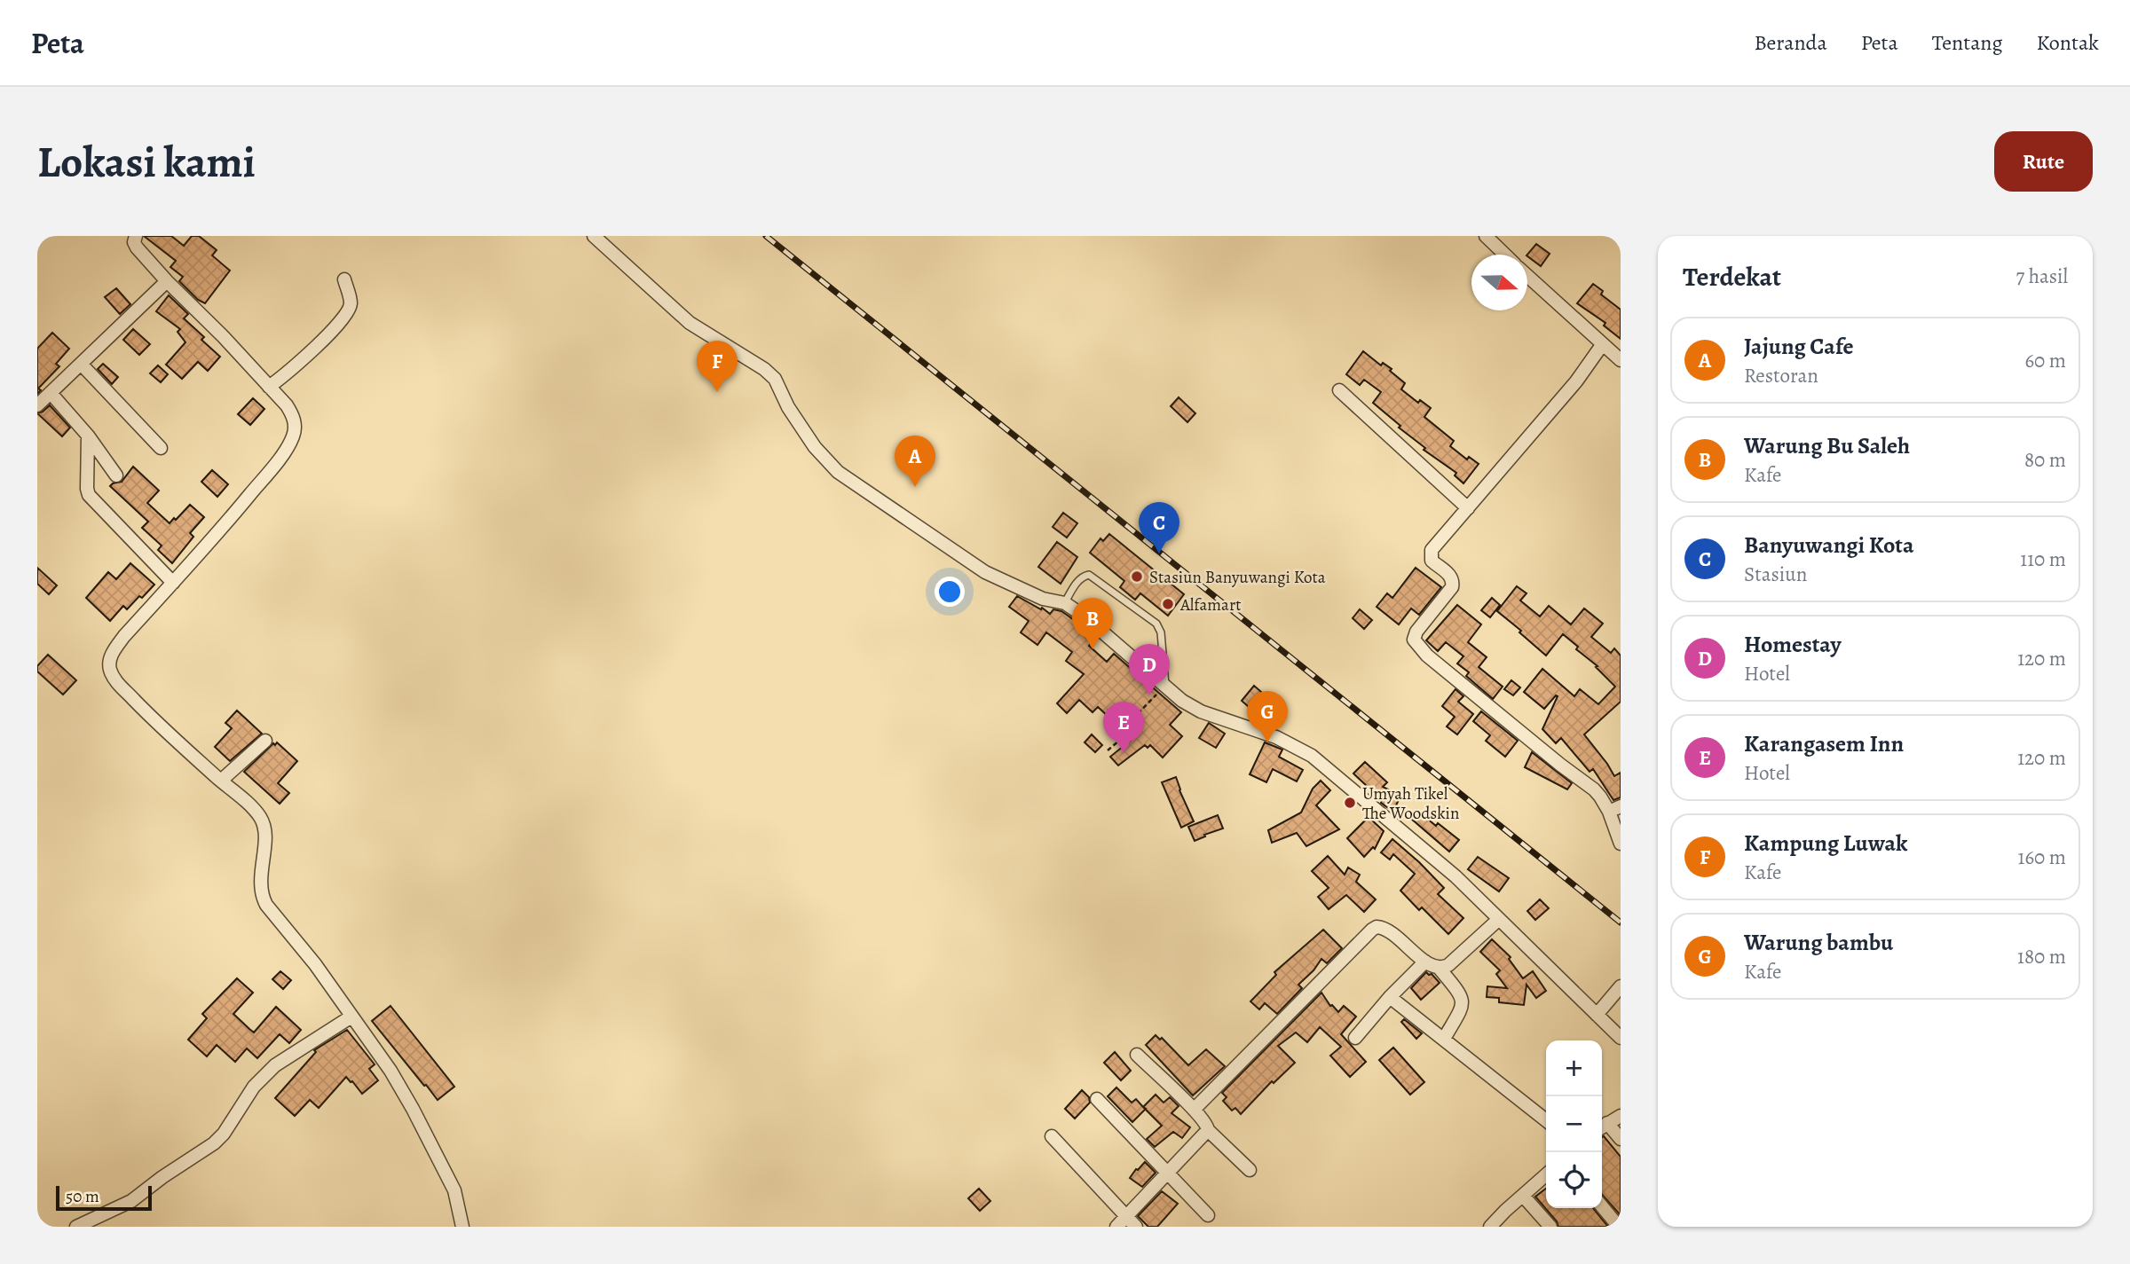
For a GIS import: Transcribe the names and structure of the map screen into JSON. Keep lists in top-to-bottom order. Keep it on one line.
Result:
{"places":["Stasiun Banyuwangi Kota","Alfamart","Umyah Tikel The Woodskin"],"scale_bar":"50 m","north":"right","page":{"header":"Peta","nav":["Beranda","Peta","Tentang","Kontak"],"buttons":"Rute","title":"Lokasi kami","heading":["Terdekat","7 hasil"],"list":[{"mark":"A","name":"Jajung Cafe","note":"Restoran","value":"60 m"},{"mark":"B","name":"Warung Bu Saleh","note":"Kafe","value":"80 m"},{"mark":"C","name":"Banyuwangi Kota","note":"Stasiun","value":"110 m"},{"mark":"D","name":"Homestay","note":"Hotel","value":"120 m"},{"mark":"E","name":"Karangasem Inn","note":"Hotel","value":"120 m"},{"mark":"F","name":"Kampung Luwak","note":"Kafe","value":"160 m"},{"mark":"G","name":"Warung bambu","note":"Kafe","value":"180 m"}],"pins":["F","A","C","B","D","G","E"],"map_buttons":["+","−"],"scale":"50 m"}}
